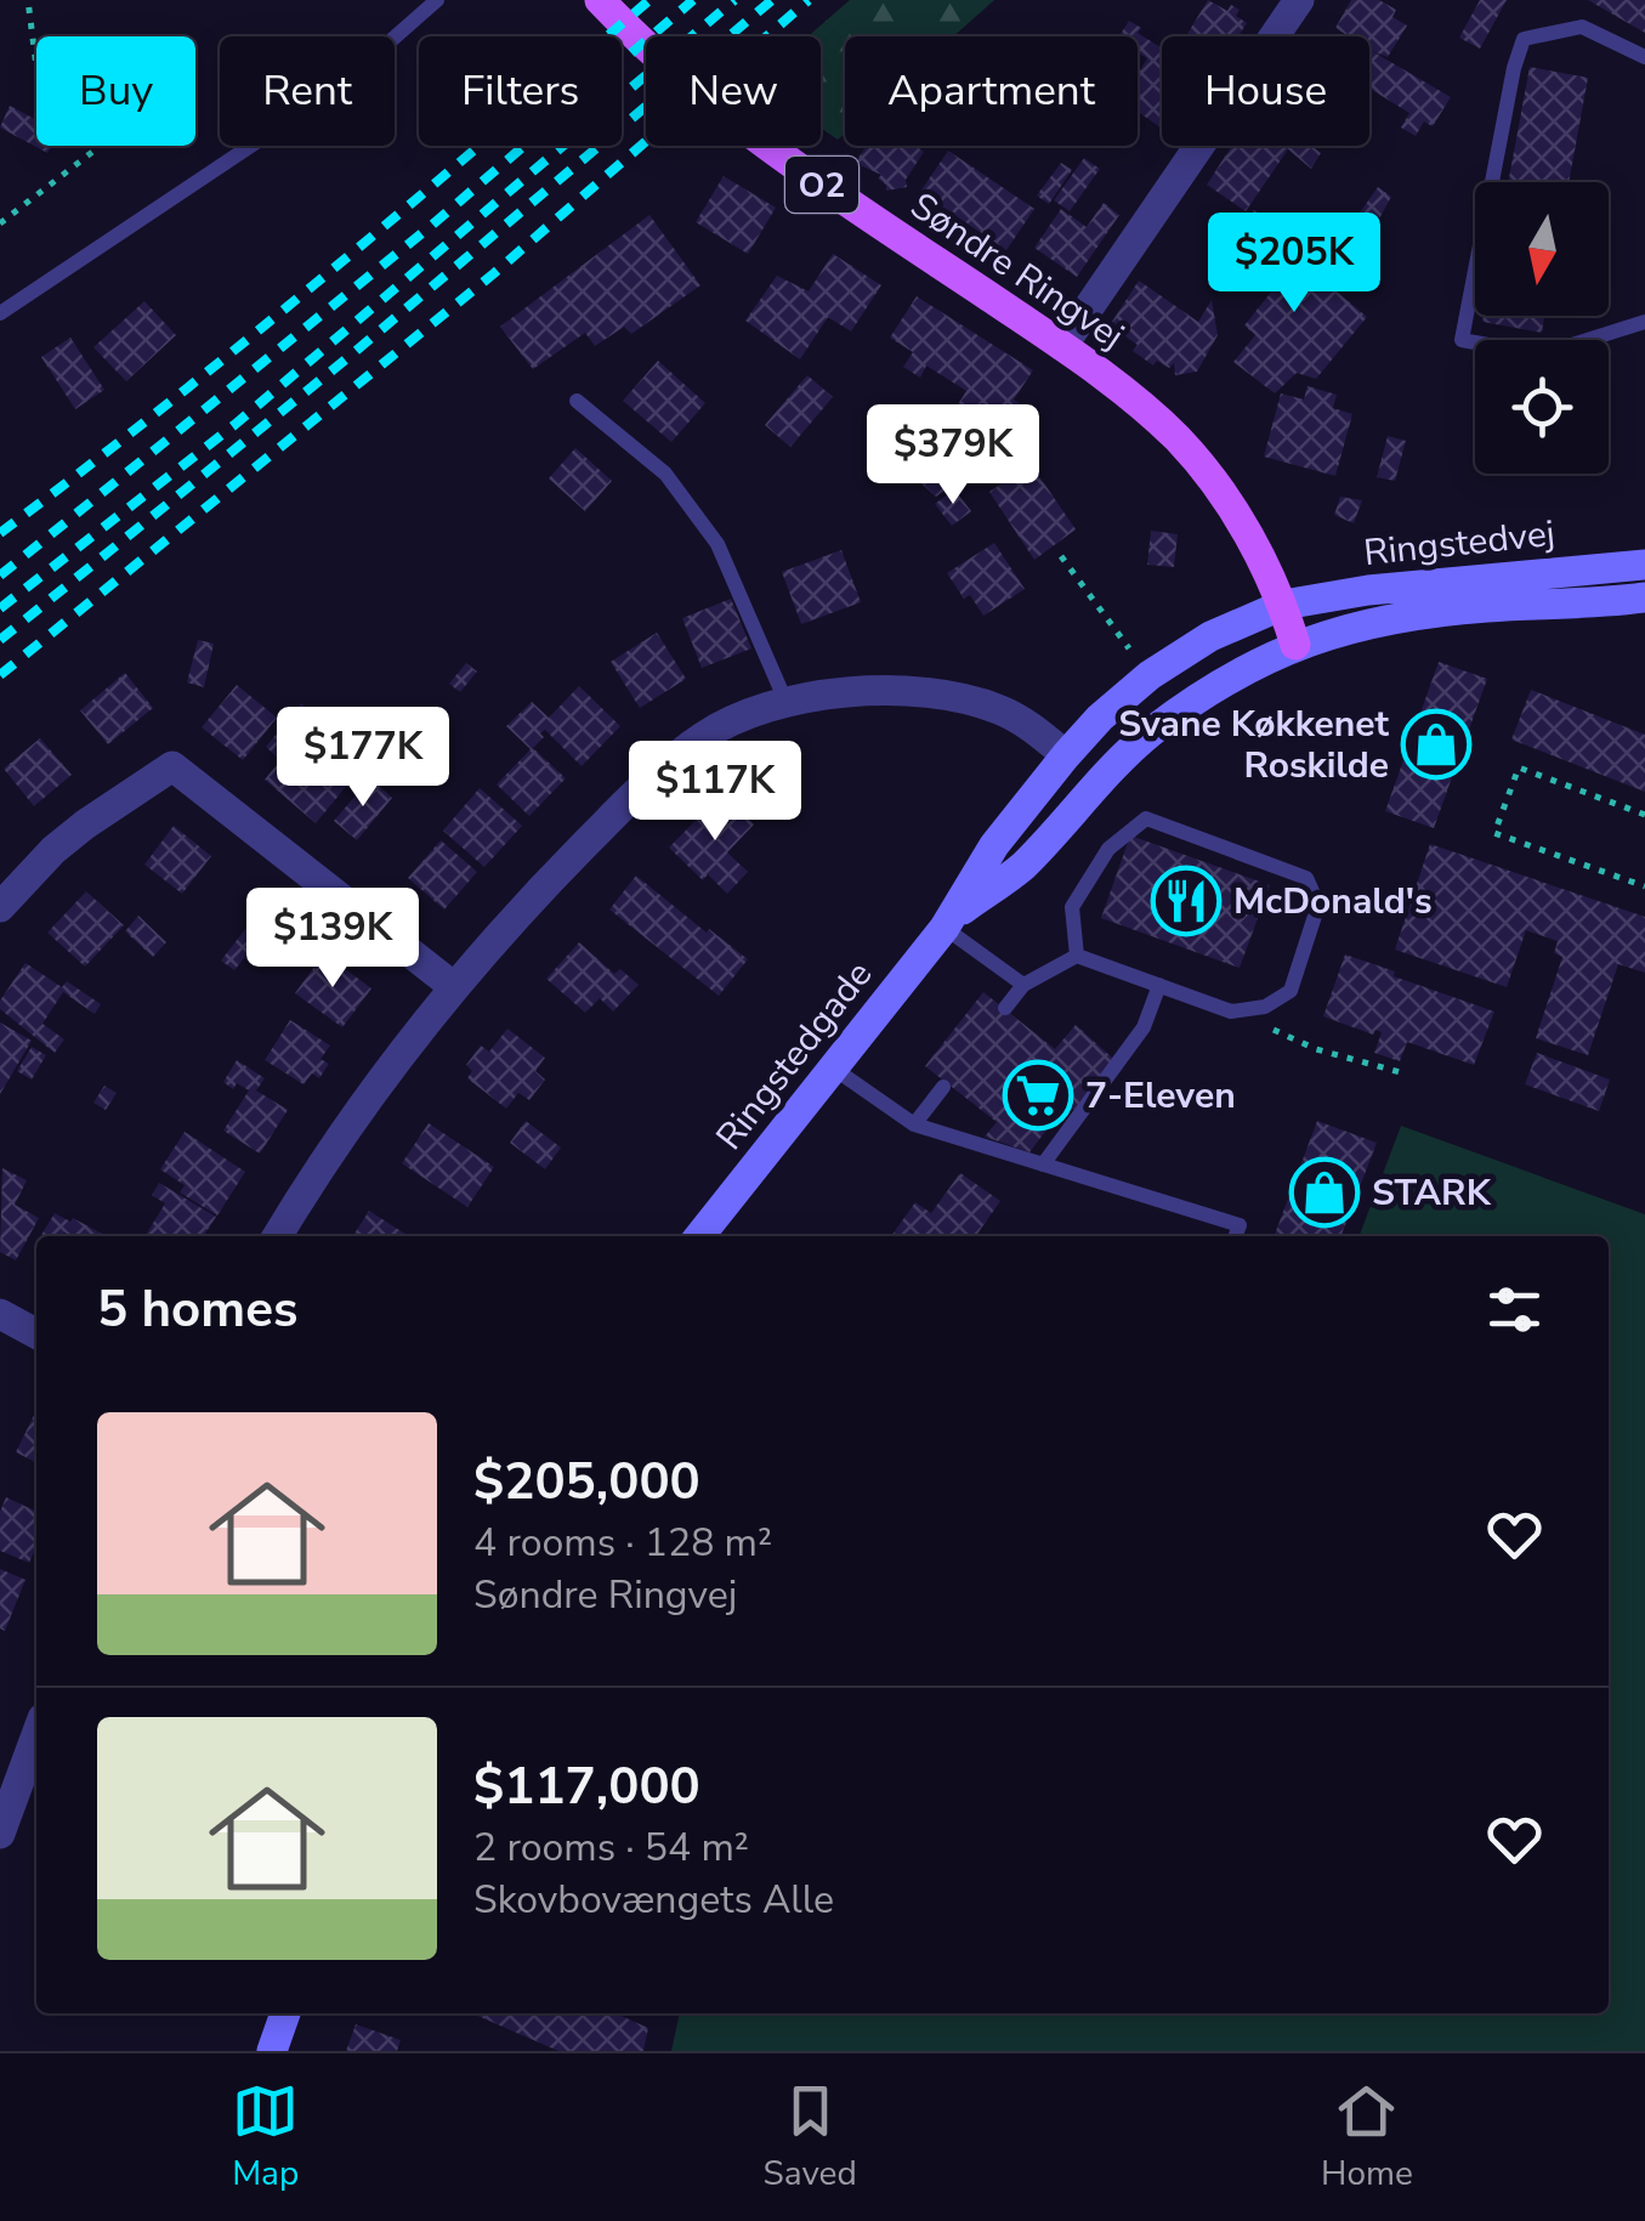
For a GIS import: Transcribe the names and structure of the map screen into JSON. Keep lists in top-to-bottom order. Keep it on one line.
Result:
{"streets":{"main road":["O2","Søndre Ringvej"],"street":["Ringstedvej","Ringstedgade"]},"crossings":[["O2","Søndre Ringvej"],["O2","Ringstedvej"],["O2","Ringstedgade"],["Søndre Ringvej","Ringstedvej"],["Søndre Ringvej","Ringstedgade"],["Ringstedvej","Ringstedgade"]],"places":{"shop":["Svane Køkkenet Roskilde","STARK"],"restaurant":["McDonald's"],"supermarket":["7-Eleven"]},"north":"bottom","page":{"chip":["Buy","Rent","Filters","New","Apartment","House"],"price":["$205K","$379K","$177K","$117K","$139K"],"heading":"5 homes","list":[{"name":"$205,000","note":"4 rooms · 128 m² · Søndre Ringvej"},{"name":"$117,000","note":"2 rooms · 54 m² · Skovbovængets Alle"}],"tabs":["Map","Saved","Home"]}}
